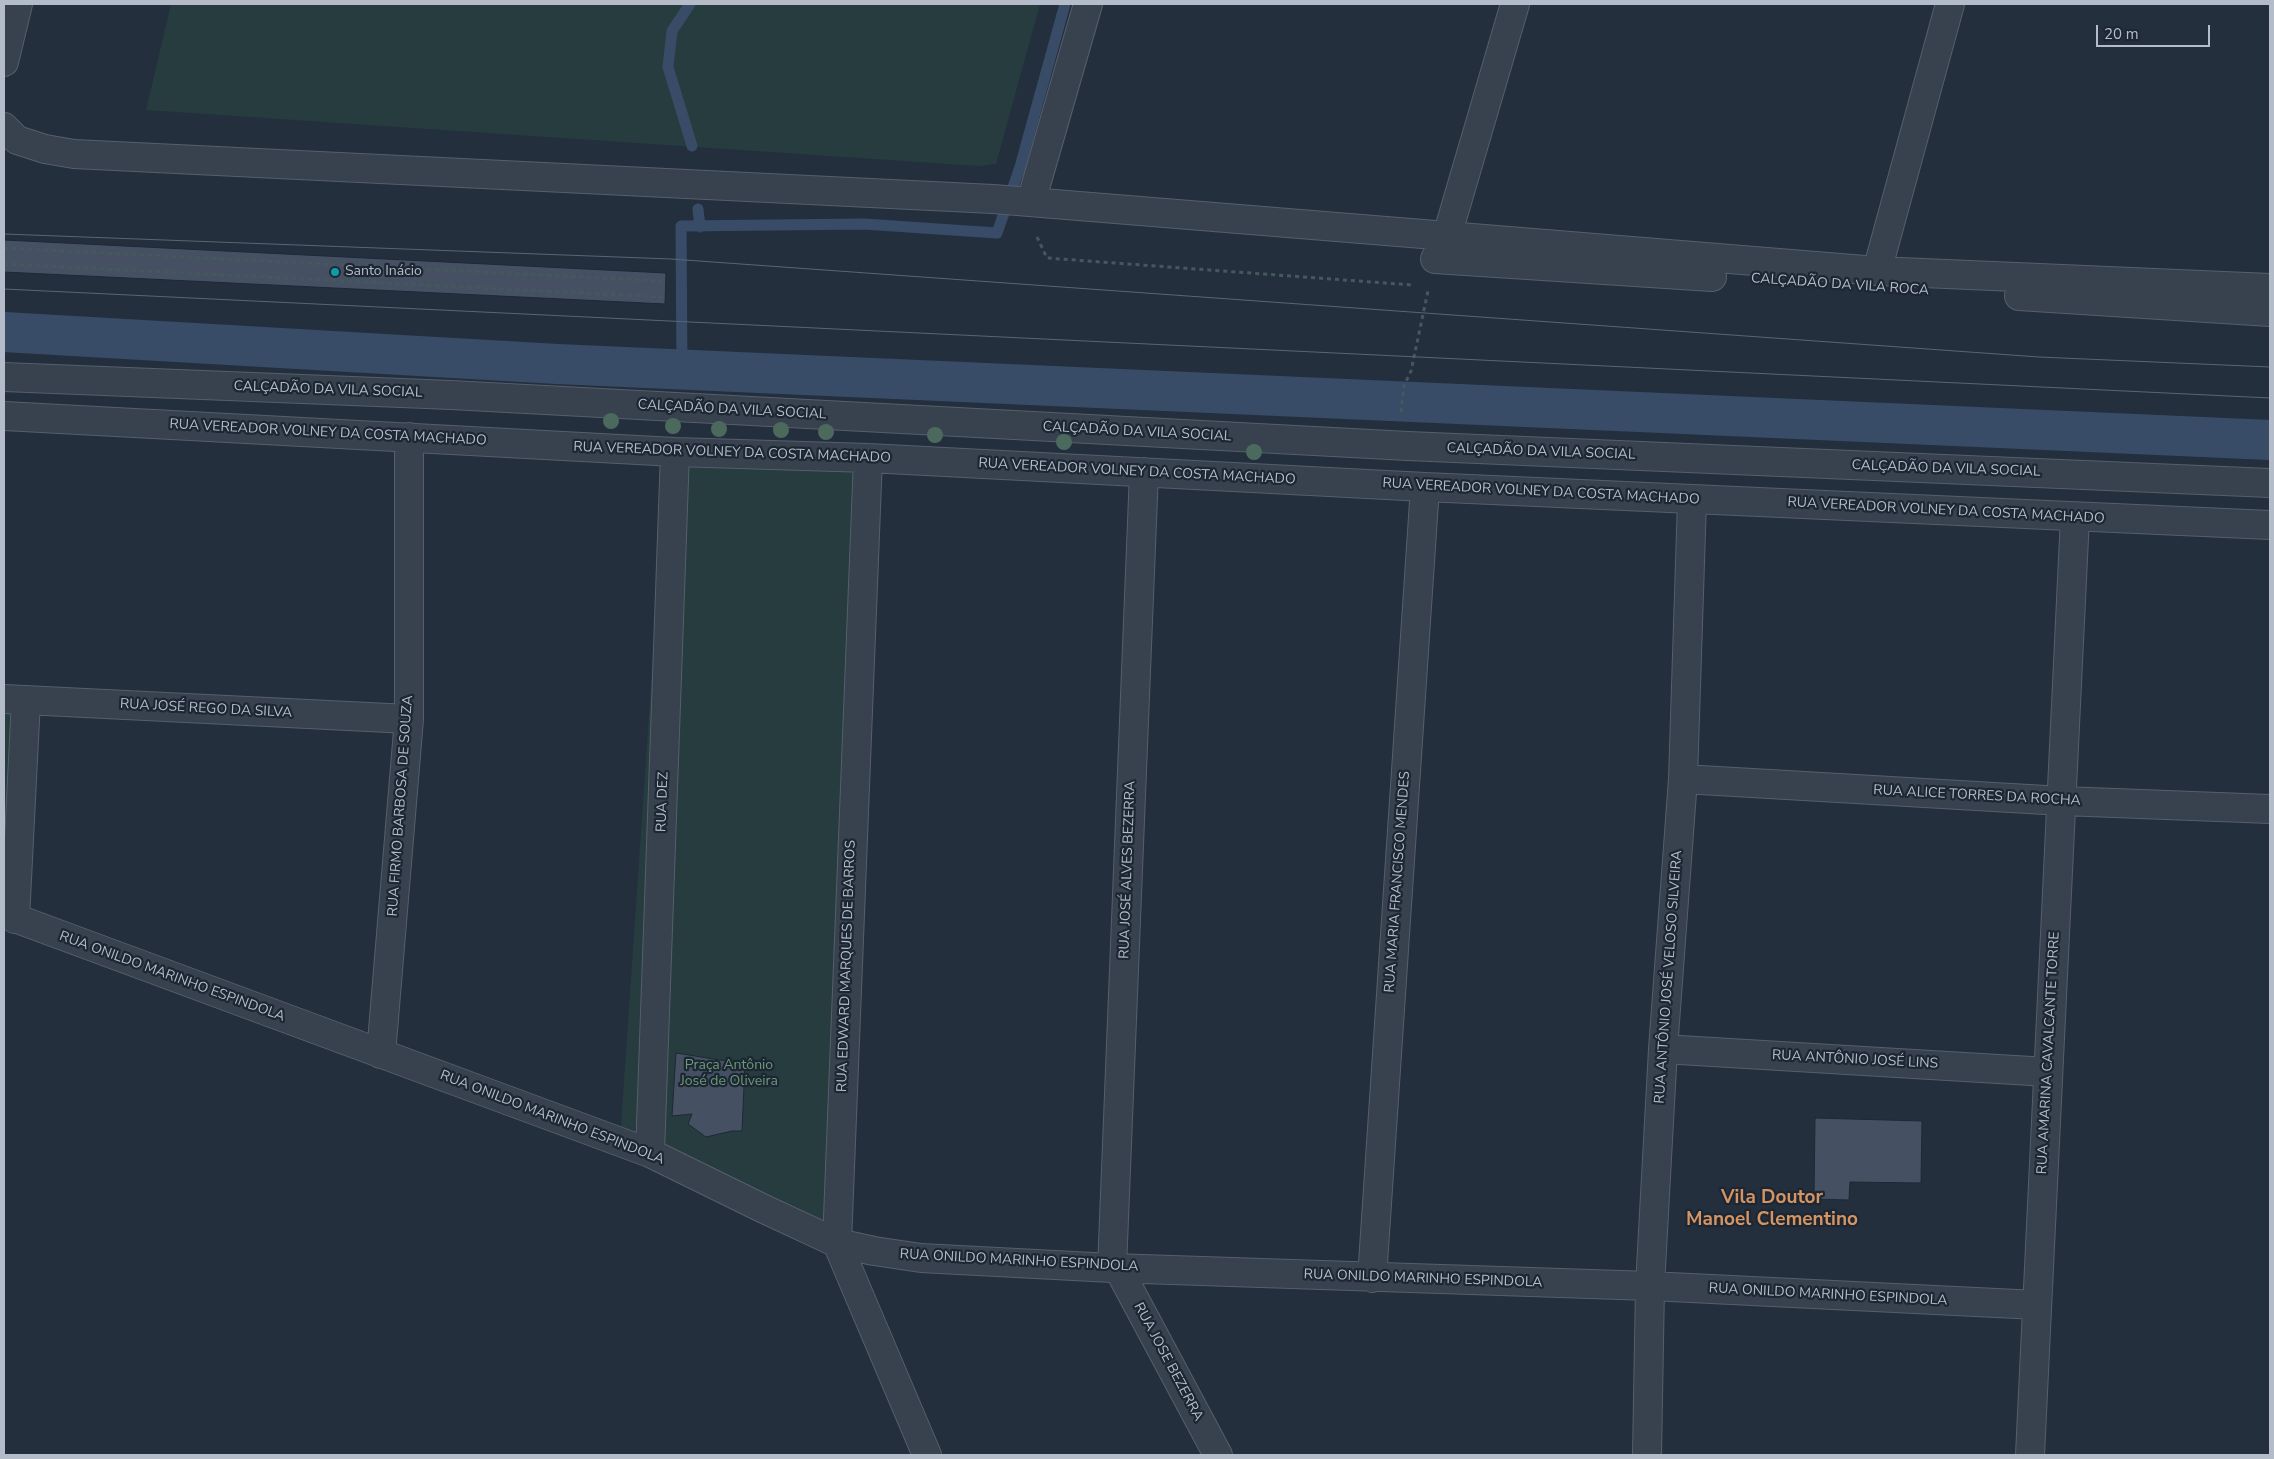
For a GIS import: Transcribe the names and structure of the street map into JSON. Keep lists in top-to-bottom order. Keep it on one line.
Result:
{"streets":{"street":["CALÇADÃO DA VILA ROCA","CALÇADÃO DA VILA SOCIAL","RUA VEREADOR VOLNEY DA COSTA MACHADO","RUA JOSÉ REGO DA SILVA","RUA ALICE TORRES DA ROCHA","RUA DEZ","RUA FIRMO BARBOSA DE SOUZA","RUA JOSÉ ALVES BEZERRA","RUA MARIA FRANCISCO MENDES","RUA EDWARD MARQUES DE BARROS","RUA ONILDO MARINHO ESPINDOLA","RUA ANTÔNIO JOSÉ VELOSO SILVEIRA","RUA AMARINA CAVALCANTE TORRE","RUA ANTÔNIO JOSÉ LINS","RUA JOSE BEZERRA"]},"crossings":[["RUA VEREADOR VOLNEY DA COSTA MACHADO","RUA DEZ"],["RUA VEREADOR VOLNEY DA COSTA MACHADO","RUA FIRMO BARBOSA DE SOUZA"],["RUA VEREADOR VOLNEY DA COSTA MACHADO","RUA JOSÉ ALVES BEZERRA"],["RUA VEREADOR VOLNEY DA COSTA MACHADO","RUA MARIA FRANCISCO MENDES"],["RUA VEREADOR VOLNEY DA COSTA MACHADO","RUA EDWARD MARQUES DE BARROS"],["RUA VEREADOR VOLNEY DA COSTA MACHADO","RUA ANTÔNIO JOSÉ VELOSO SILVEIRA"],["RUA VEREADOR VOLNEY DA COSTA MACHADO","RUA AMARINA CAVALCANTE TORRE"],["RUA JOSÉ REGO DA SILVA","RUA FIRMO BARBOSA DE SOUZA"],["RUA ALICE TORRES DA ROCHA","RUA ANTÔNIO JOSÉ VELOSO SILVEIRA"],["RUA ALICE TORRES DA ROCHA","RUA AMARINA CAVALCANTE TORRE"],["RUA DEZ","RUA ONILDO MARINHO ESPINDOLA"],["RUA FIRMO BARBOSA DE SOUZA","RUA ONILDO MARINHO ESPINDOLA"],["RUA JOSÉ ALVES BEZERRA","RUA ONILDO MARINHO ESPINDOLA"],["RUA JOSÉ ALVES BEZERRA","RUA JOSE BEZERRA"],["RUA MARIA FRANCISCO MENDES","RUA ONILDO MARINHO ESPINDOLA"],["RUA EDWARD MARQUES DE BARROS","RUA ONILDO MARINHO ESPINDOLA"],["RUA ONILDO MARINHO ESPINDOLA","RUA ANTÔNIO JOSÉ VELOSO SILVEIRA"],["RUA ONILDO MARINHO ESPINDOLA","RUA AMARINA CAVALCANTE TORRE"],["RUA ONILDO MARINHO ESPINDOLA","RUA JOSE BEZERRA"],["RUA ANTÔNIO JOSÉ VELOSO SILVEIRA","RUA ANTÔNIO JOSÉ LINS"],["RUA AMARINA CAVALCANTE TORRE","RUA ANTÔNIO JOSÉ LINS"]],"districts":["Vila Doutor Manoel Clementino"],"parks":["Praça Antônio José de Oliveira"],"places":["Santo Inácio"],"scale_bar":"20 m"}
